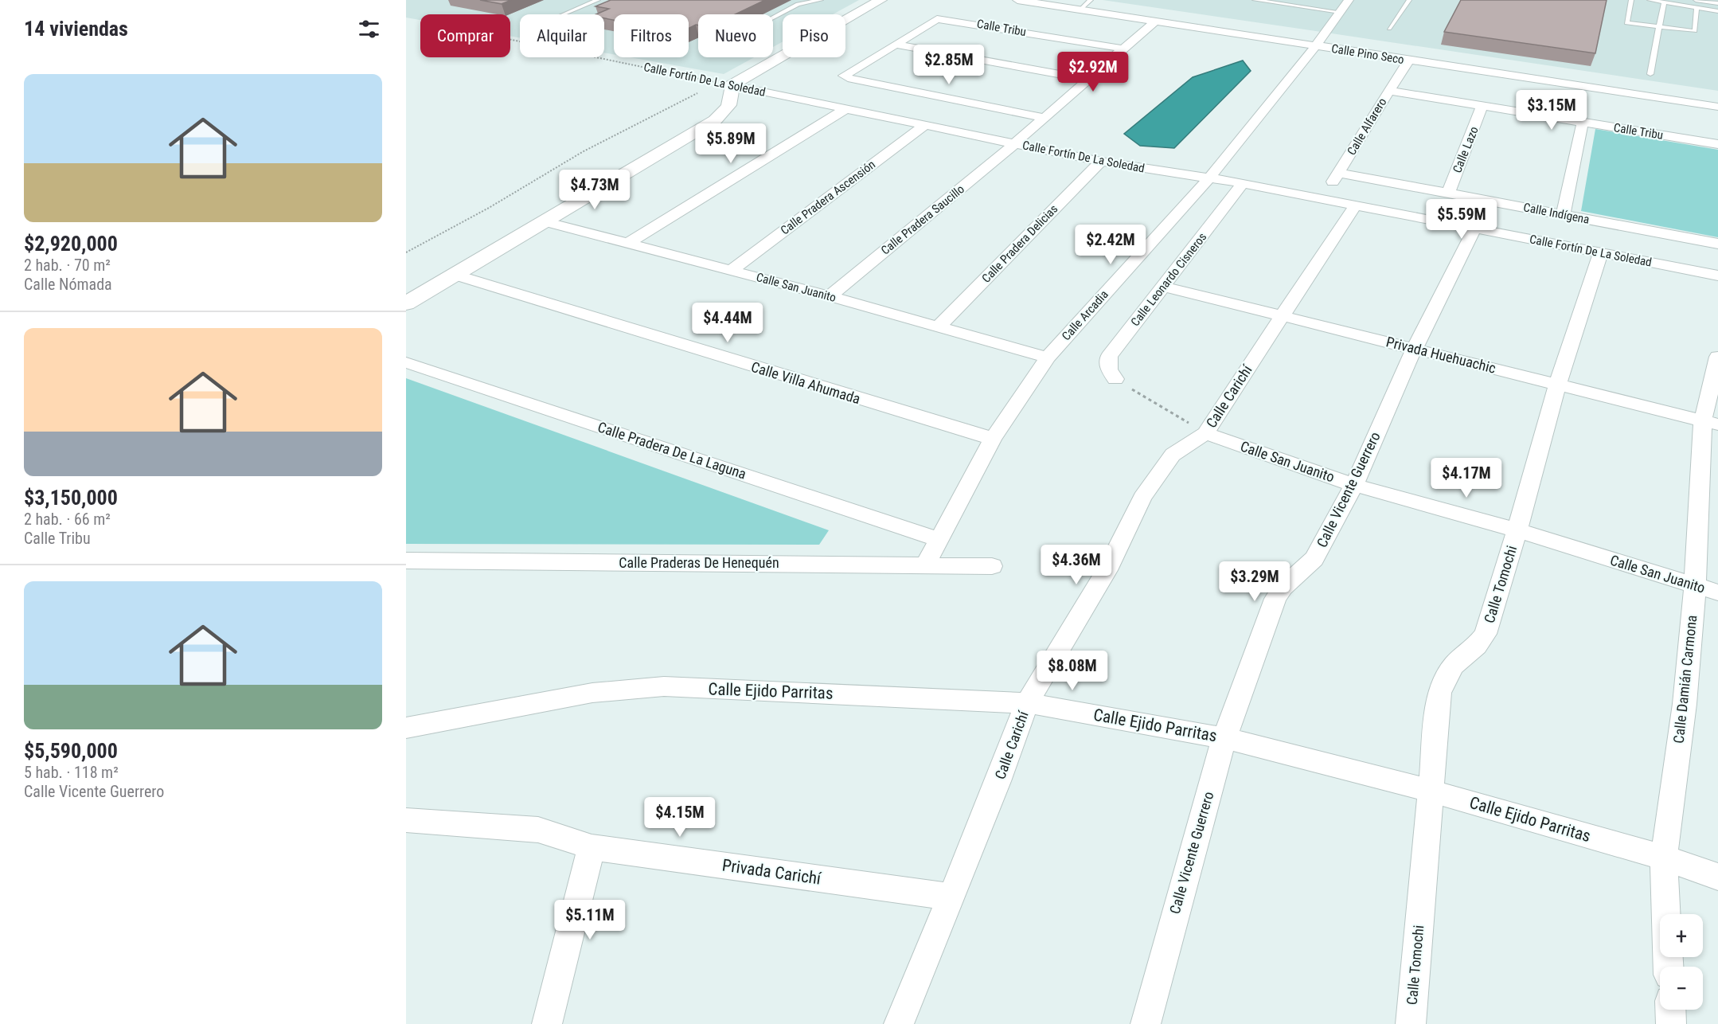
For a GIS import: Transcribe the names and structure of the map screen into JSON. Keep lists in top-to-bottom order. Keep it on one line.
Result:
{"streets":{"street":["Calle Tribu","Calle Pino Seco","Calle Fortín De La Soledad","Calle Alfarero","Calle Lazo","Calle Pradera Ascensión","Calle Indígena","Calle Pradera Saucillo","Calle Pradera Delicias","Calle Leonardo Cisneros","Calle San Juanito","Calle Arcadia","Privada Huehuachic","Calle Villa Ahumada","Calle Carichí","Calle Pradera De La Laguna","Calle Vicente Guerrero","Calle Praderas De Henequén","Calle Tomochi","Calle Damián Carmona","Calle Ejido Parritas","Privada Carichí"]},"crossings":[["Calle Tribu","Calle Alfarero"],["Calle Tribu","Calle Lazo"],["Calle Tribu","Calle Pradera Saucillo"],["Calle Pino Seco","Calle Alfarero"],["Calle Pino Seco","Calle Pradera Saucillo"],["Calle Pino Seco","Calle Arcadia"],["Calle Fortín De La Soledad","Calle Pradera Ascensión"],["Calle Fortín De La Soledad","Calle Pradera Saucillo"],["Calle Fortín De La Soledad","Calle Pradera Delicias"],["Calle Fortín De La Soledad","Calle Leonardo Cisneros"],["Calle Fortín De La Soledad","Calle Arcadia"],["Calle Fortín De La Soledad","Calle Carichí"],["Calle Fortín De La Soledad","Calle Vicente Guerrero"],["Calle Fortín De La Soledad","Calle Tomochi"],["Calle Alfarero","Calle Indígena"],["Calle Lazo","Calle Indígena"],["Calle Pradera Ascensión","Calle San Juanito"],["Calle Pradera Saucillo","Calle San Juanito"],["Calle Pradera Delicias","Calle San Juanito"],["Calle Leonardo Cisneros","Privada Huehuachic"],["Calle San Juanito","Calle Arcadia"],["Calle San Juanito","Calle Carichí"],["Calle San Juanito","Calle Vicente Guerrero"],["Calle San Juanito","Calle Tomochi"],["Calle San Juanito","Calle Damián Carmona"],["Calle Arcadia","Calle Villa Ahumada"],["Calle Arcadia","Calle Pradera De La Laguna"],["Calle Arcadia","Calle Praderas De Henequén"],["Privada Huehuachic","Calle Carichí"],["Privada Huehuachic","Calle Vicente Guerrero"],["Privada Huehuachic","Calle Tomochi"],["Privada Huehuachic","Calle Damián Carmona"],["Calle Carichí","Calle Ejido Parritas"],["Calle Carichí","Privada Carichí"],["Calle Vicente Guerrero","Calle Ejido Parritas"],["Calle Tomochi","Calle Ejido Parritas"],["Calle Damián Carmona","Calle Ejido Parritas"]],"page":{"heading":"14 viviendas","chip":["Comprar","Alquilar","Filtros","Nuevo","Piso"],"price":["$2.85M","$2.92M","$3.15M","$5.89M","$4.73M","$5.59M","$2.42M","$4.44M","$4.17M","$4.36M","$3.29M","$8.08M","$4.15M","$5.11M"],"list":[{"name":"$2,920,000","note":"2 hab. · 70 m² · Calle Nómada"},{"name":"$3,150,000","note":"2 hab. · 66 m² · Calle Tribu"},{"name":"$5,590,000","note":"5 hab. · 118 m² · Calle Vicente Guerrero"}],"map_buttons":["+","−"]}}
